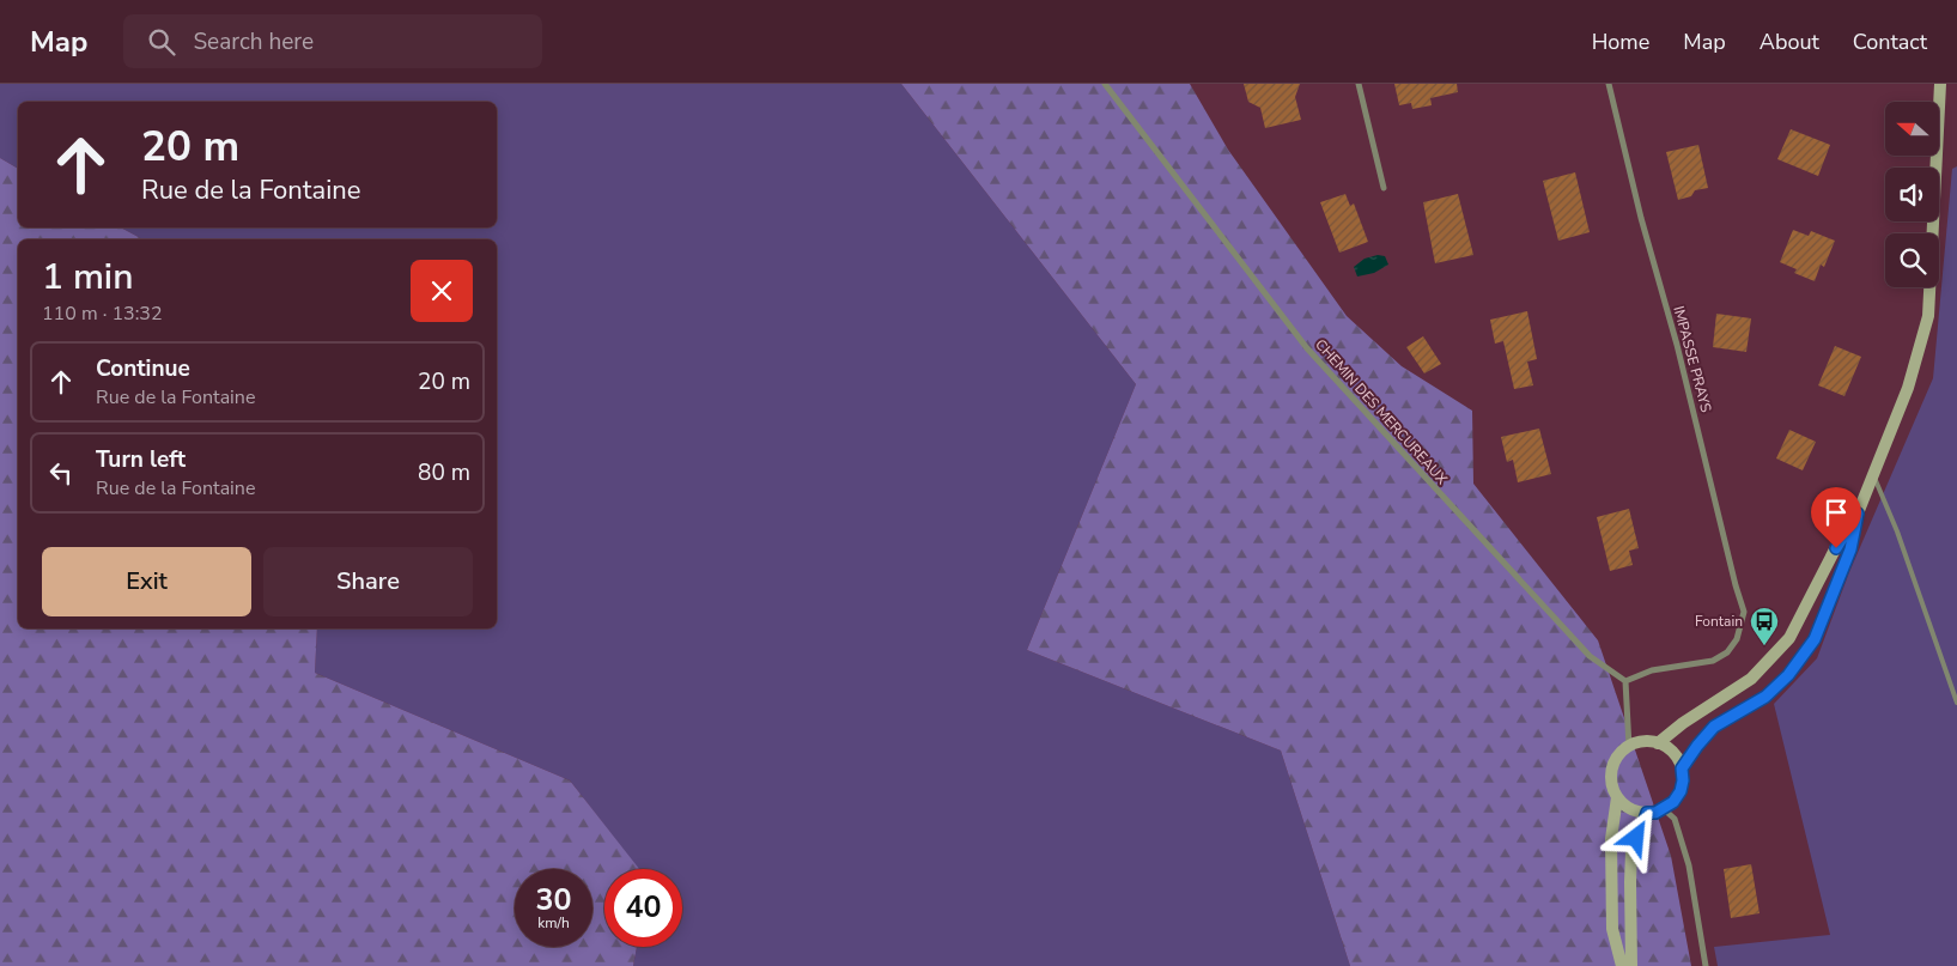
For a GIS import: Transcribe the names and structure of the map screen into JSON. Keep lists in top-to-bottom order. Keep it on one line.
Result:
{"streets":{"street":["IMPASSE PRAYS","CHEMIN DES MERCUREAUX"]},"crossings":[["IMPASSE PRAYS","CHEMIN DES MERCUREAUX"]],"places":{"bus stop":["Fontain"]},"north":"left","page":{"header":"Map","search":"Search here","nav":["Home","Map","About","Contact"],"turn":["20 m","Rue de la Fontaine"],"heading":["1 min","110 m · 13:32"],"list":[{"name":"Continue","note":"Rue de la Fontaine","value":"20 m"},{"name":"Turn left","note":"Rue de la Fontaine","value":"80 m"}],"buttons":["Exit","Share"],"speed":"30 km/h","limit":"40"}}
